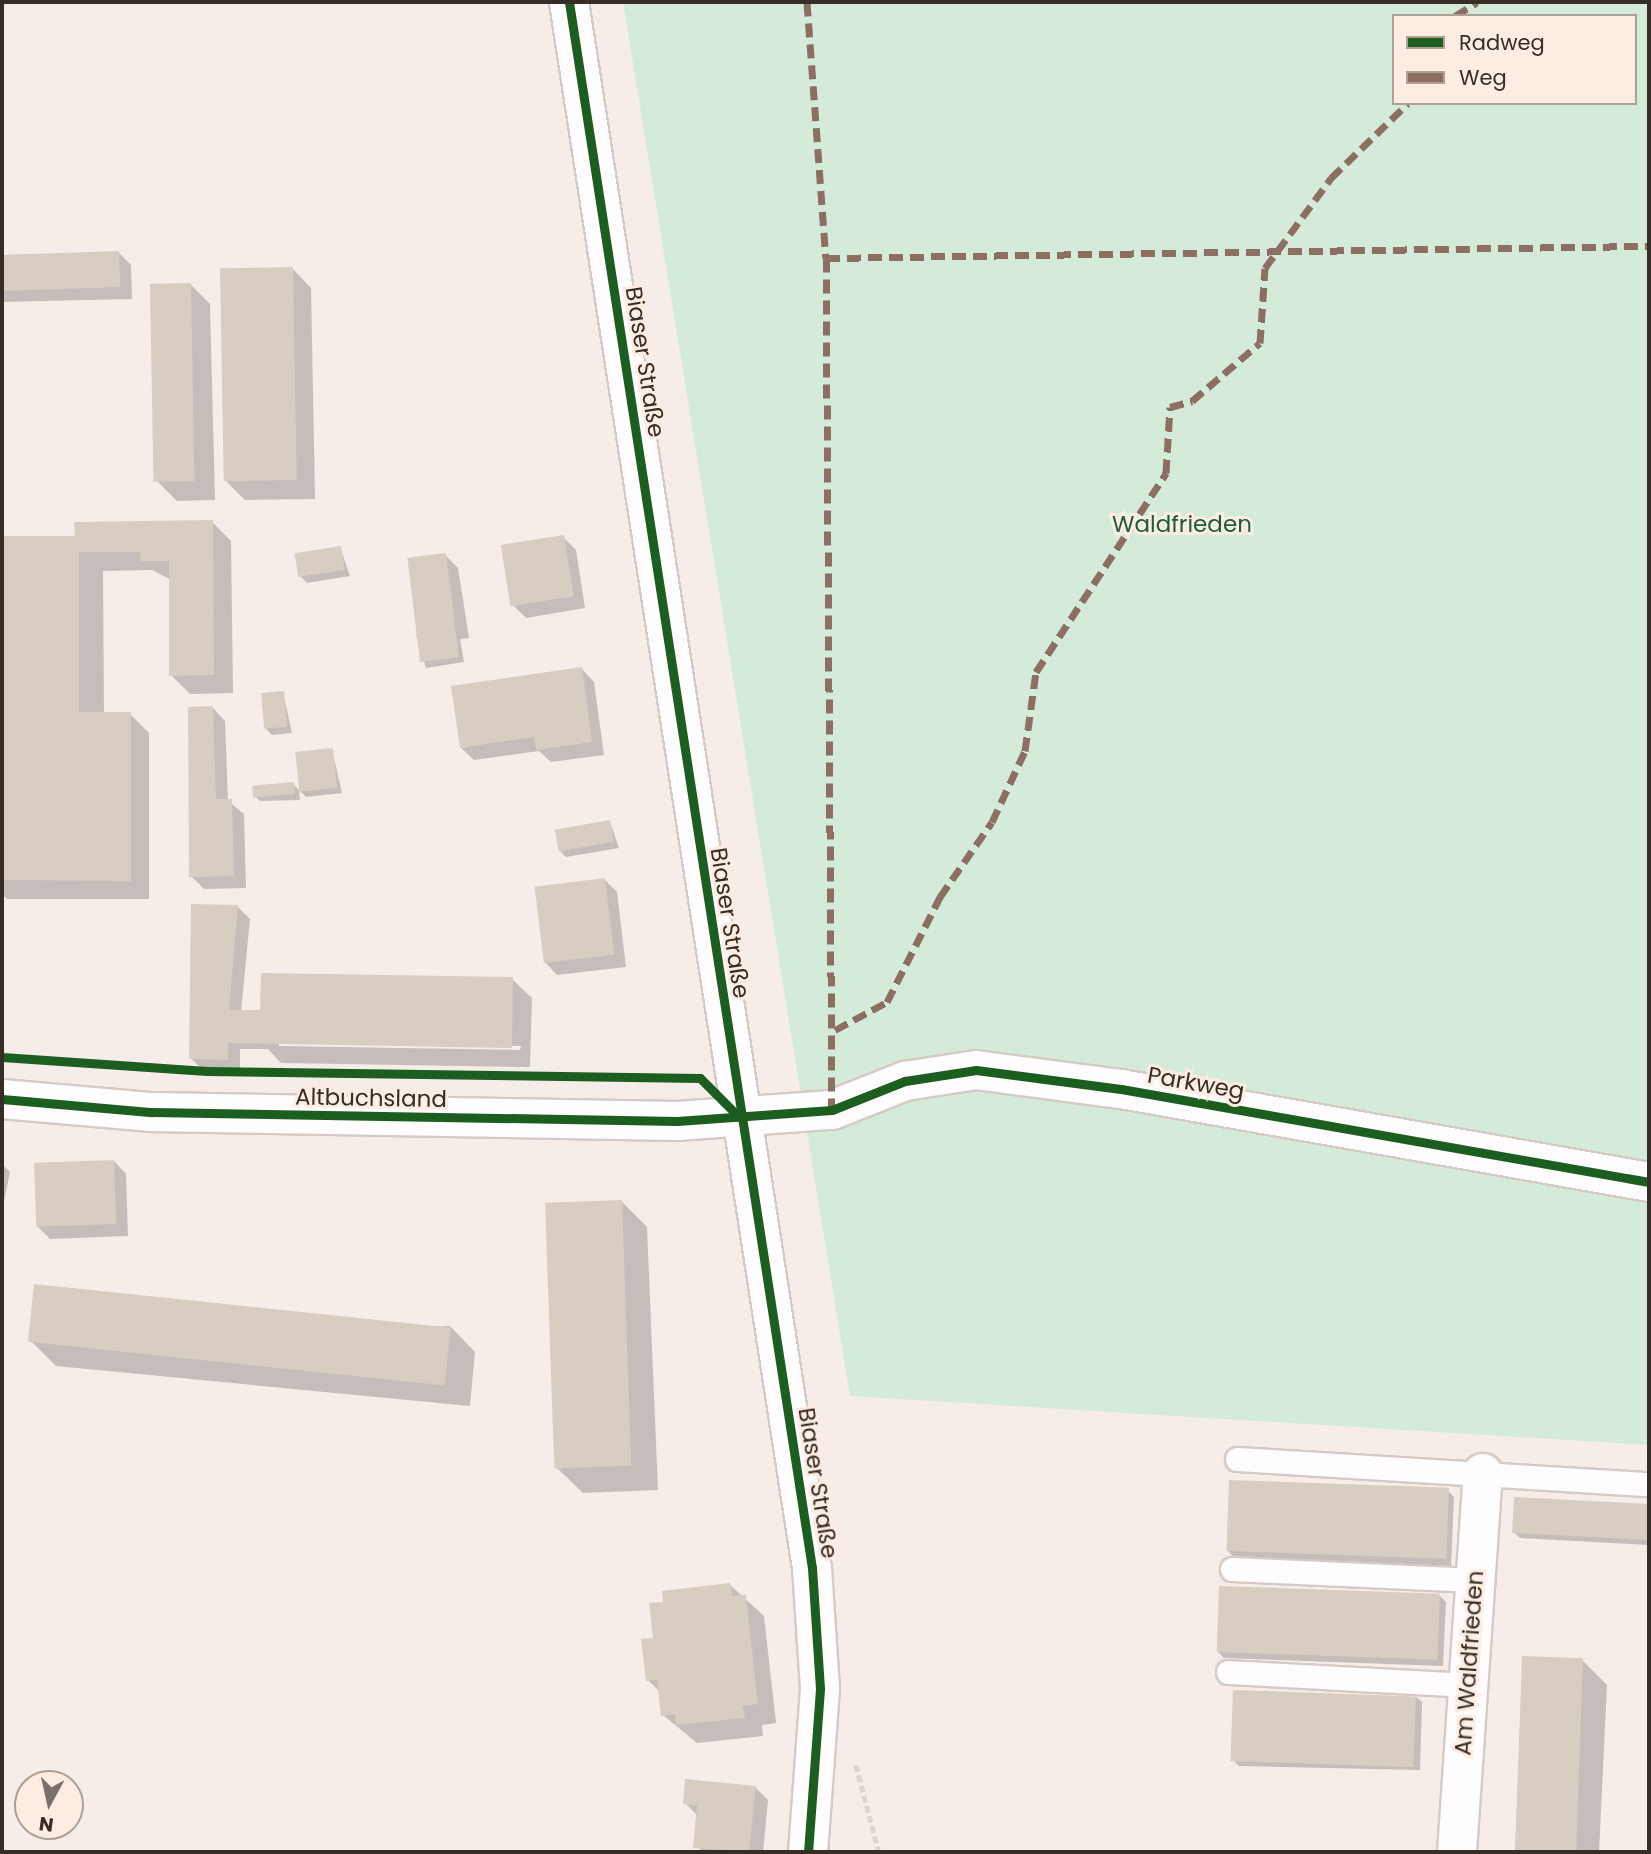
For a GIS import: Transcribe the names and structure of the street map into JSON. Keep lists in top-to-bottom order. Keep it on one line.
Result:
{"streets":{"street":["Biaser Straße","Parkweg","Altbuchsland","Am Waldfrieden"]},"crossings":[["Biaser Straße","Parkweg"],["Biaser Straße","Altbuchsland"],["Parkweg","Altbuchsland"]],"parks":["Waldfrieden"],"legend":["Radweg","Weg"],"north":"bottom"}
